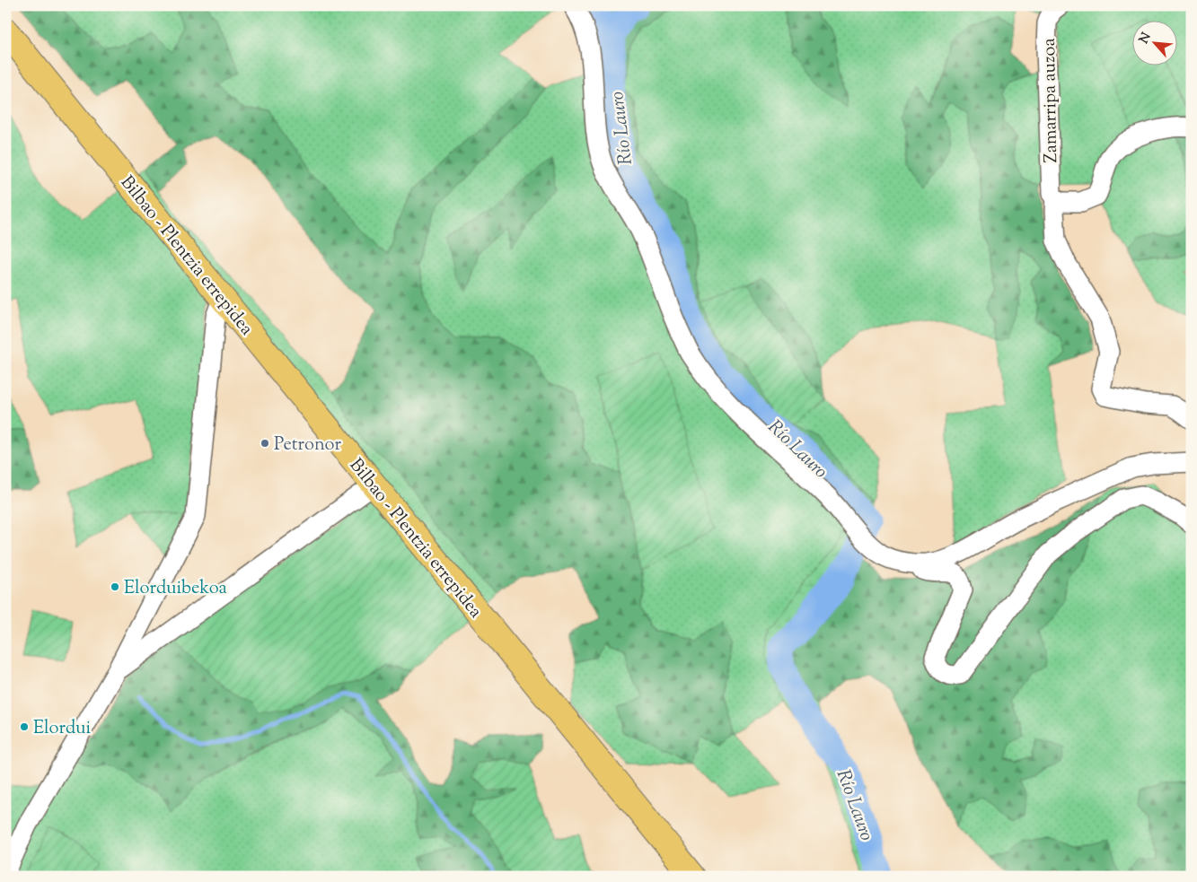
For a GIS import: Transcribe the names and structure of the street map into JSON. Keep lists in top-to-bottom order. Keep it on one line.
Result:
{"streets":{"main road":["Bilbao - Plentzia errepidea"],"street":["Zamarripa auzoa"]},"water":["Río Lauro"],"places":["Petronor","Elorduibekoa","Elordui"],"north":"top left"}
